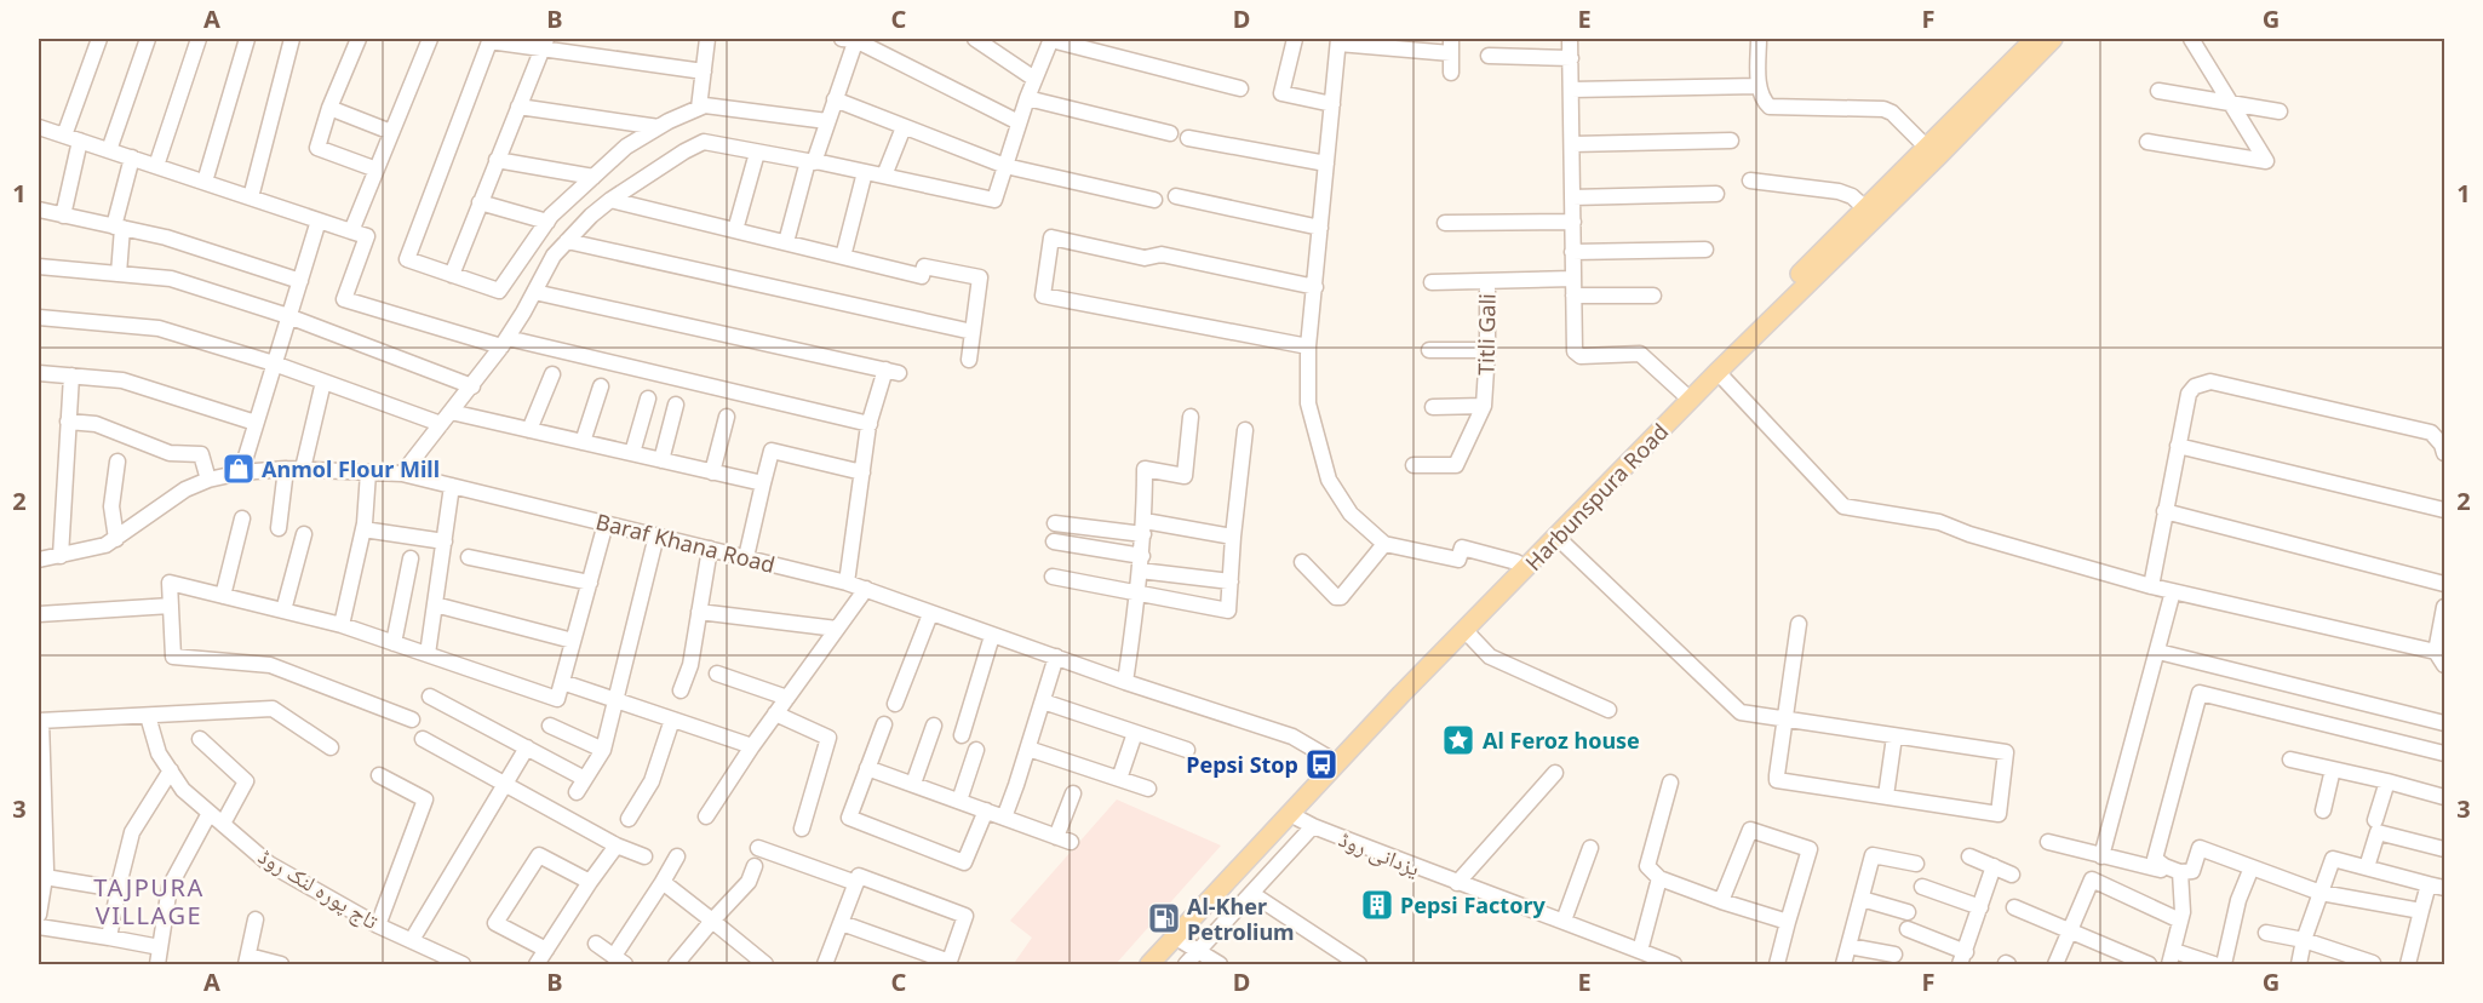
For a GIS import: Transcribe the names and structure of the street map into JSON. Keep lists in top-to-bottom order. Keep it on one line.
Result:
{"streets":{"main road":["Harbunspura Road"],"street":["Titli Gali","Baraf Khana Road","یزدانی روڈ","تاج پورہ لنک روڈ"]},"crossings":[["Harbunspura Road","Baraf Khana Road"],["Harbunspura Road","یزدانی روڈ"]],"districts":["TAJPURA VILLAGE"],"places":{"shop":["Anmol Flour Mill"],"place":["Al Feroz house"],"bus stop":["Pepsi Stop"],"building":["Pepsi Factory"],"fuel station":["Al-Kher Petrolium"]},"grid":{"columns":["A","B","C","D","E","F","G"],"rows":["1","2","3"]}}
